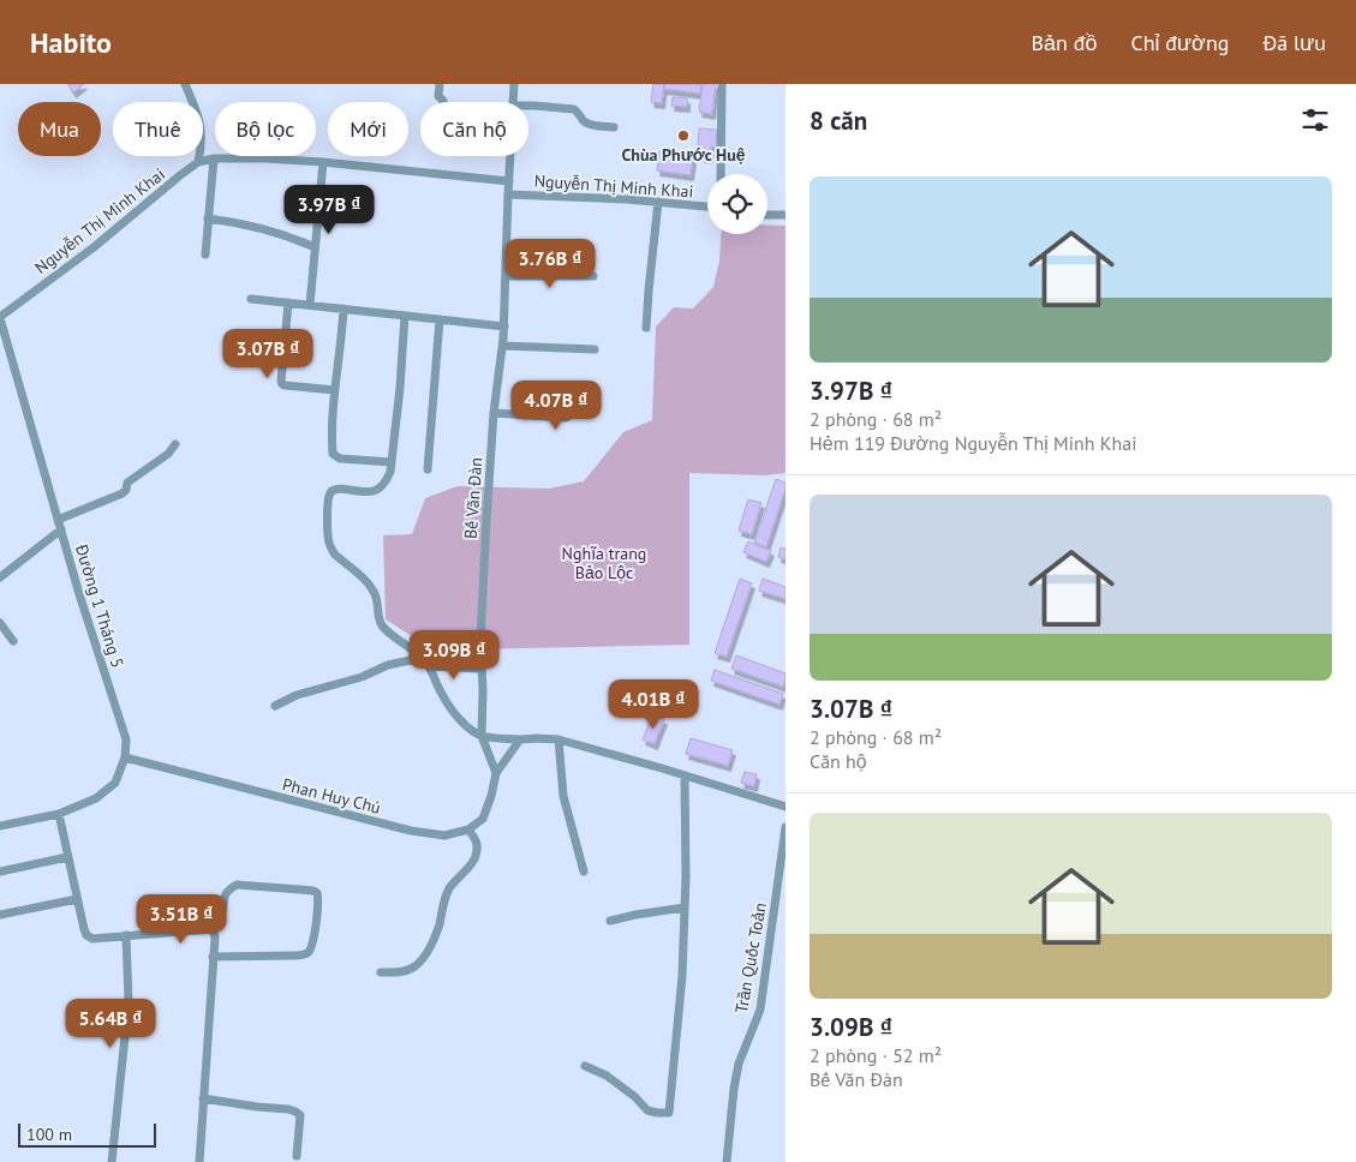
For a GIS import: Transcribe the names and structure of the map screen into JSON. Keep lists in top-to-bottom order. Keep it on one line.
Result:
{"streets":{"street":["Nguyễn Thị Minh Khai","Bế Văn Đàn","Đường 1 Tháng 5","Phan Huy Chú","Trần Quốc Toản"]},"crossings":[["Nguyễn Thị Minh Khai","Bế Văn Đàn"],["Nguyễn Thị Minh Khai","Đường 1 Tháng 5"],["Đường 1 Tháng 5","Phan Huy Chú"]],"parks":["Nghĩa trang Bảo Lộc"],"places":["Chùa Phước Huệ"],"scale_bar":"100 m","page":{"header":"Habito","nav":["Bản đồ","Chỉ đường","Đã lưu"],"heading":"8 căn","chip":["Mua","Thuê","Bộ lọc","Mới","Căn hộ"],"list":[{"name":"3.97B ₫","note":"2 phòng · 68 m² · Hẻm 119 Đường Nguyễn Thị Minh Khai"},{"name":"3.07B ₫","note":"2 phòng · 68 m² · Căn hộ"},{"name":"3.09B ₫","note":"2 phòng · 52 m² · Bế Văn Đàn"}],"price":["3.97B ₫","3.76B ₫","3.07B ₫","4.07B ₫","3.09B ₫","4.01B ₫","3.51B ₫","5.64B ₫"],"scale":"100 m"}}
